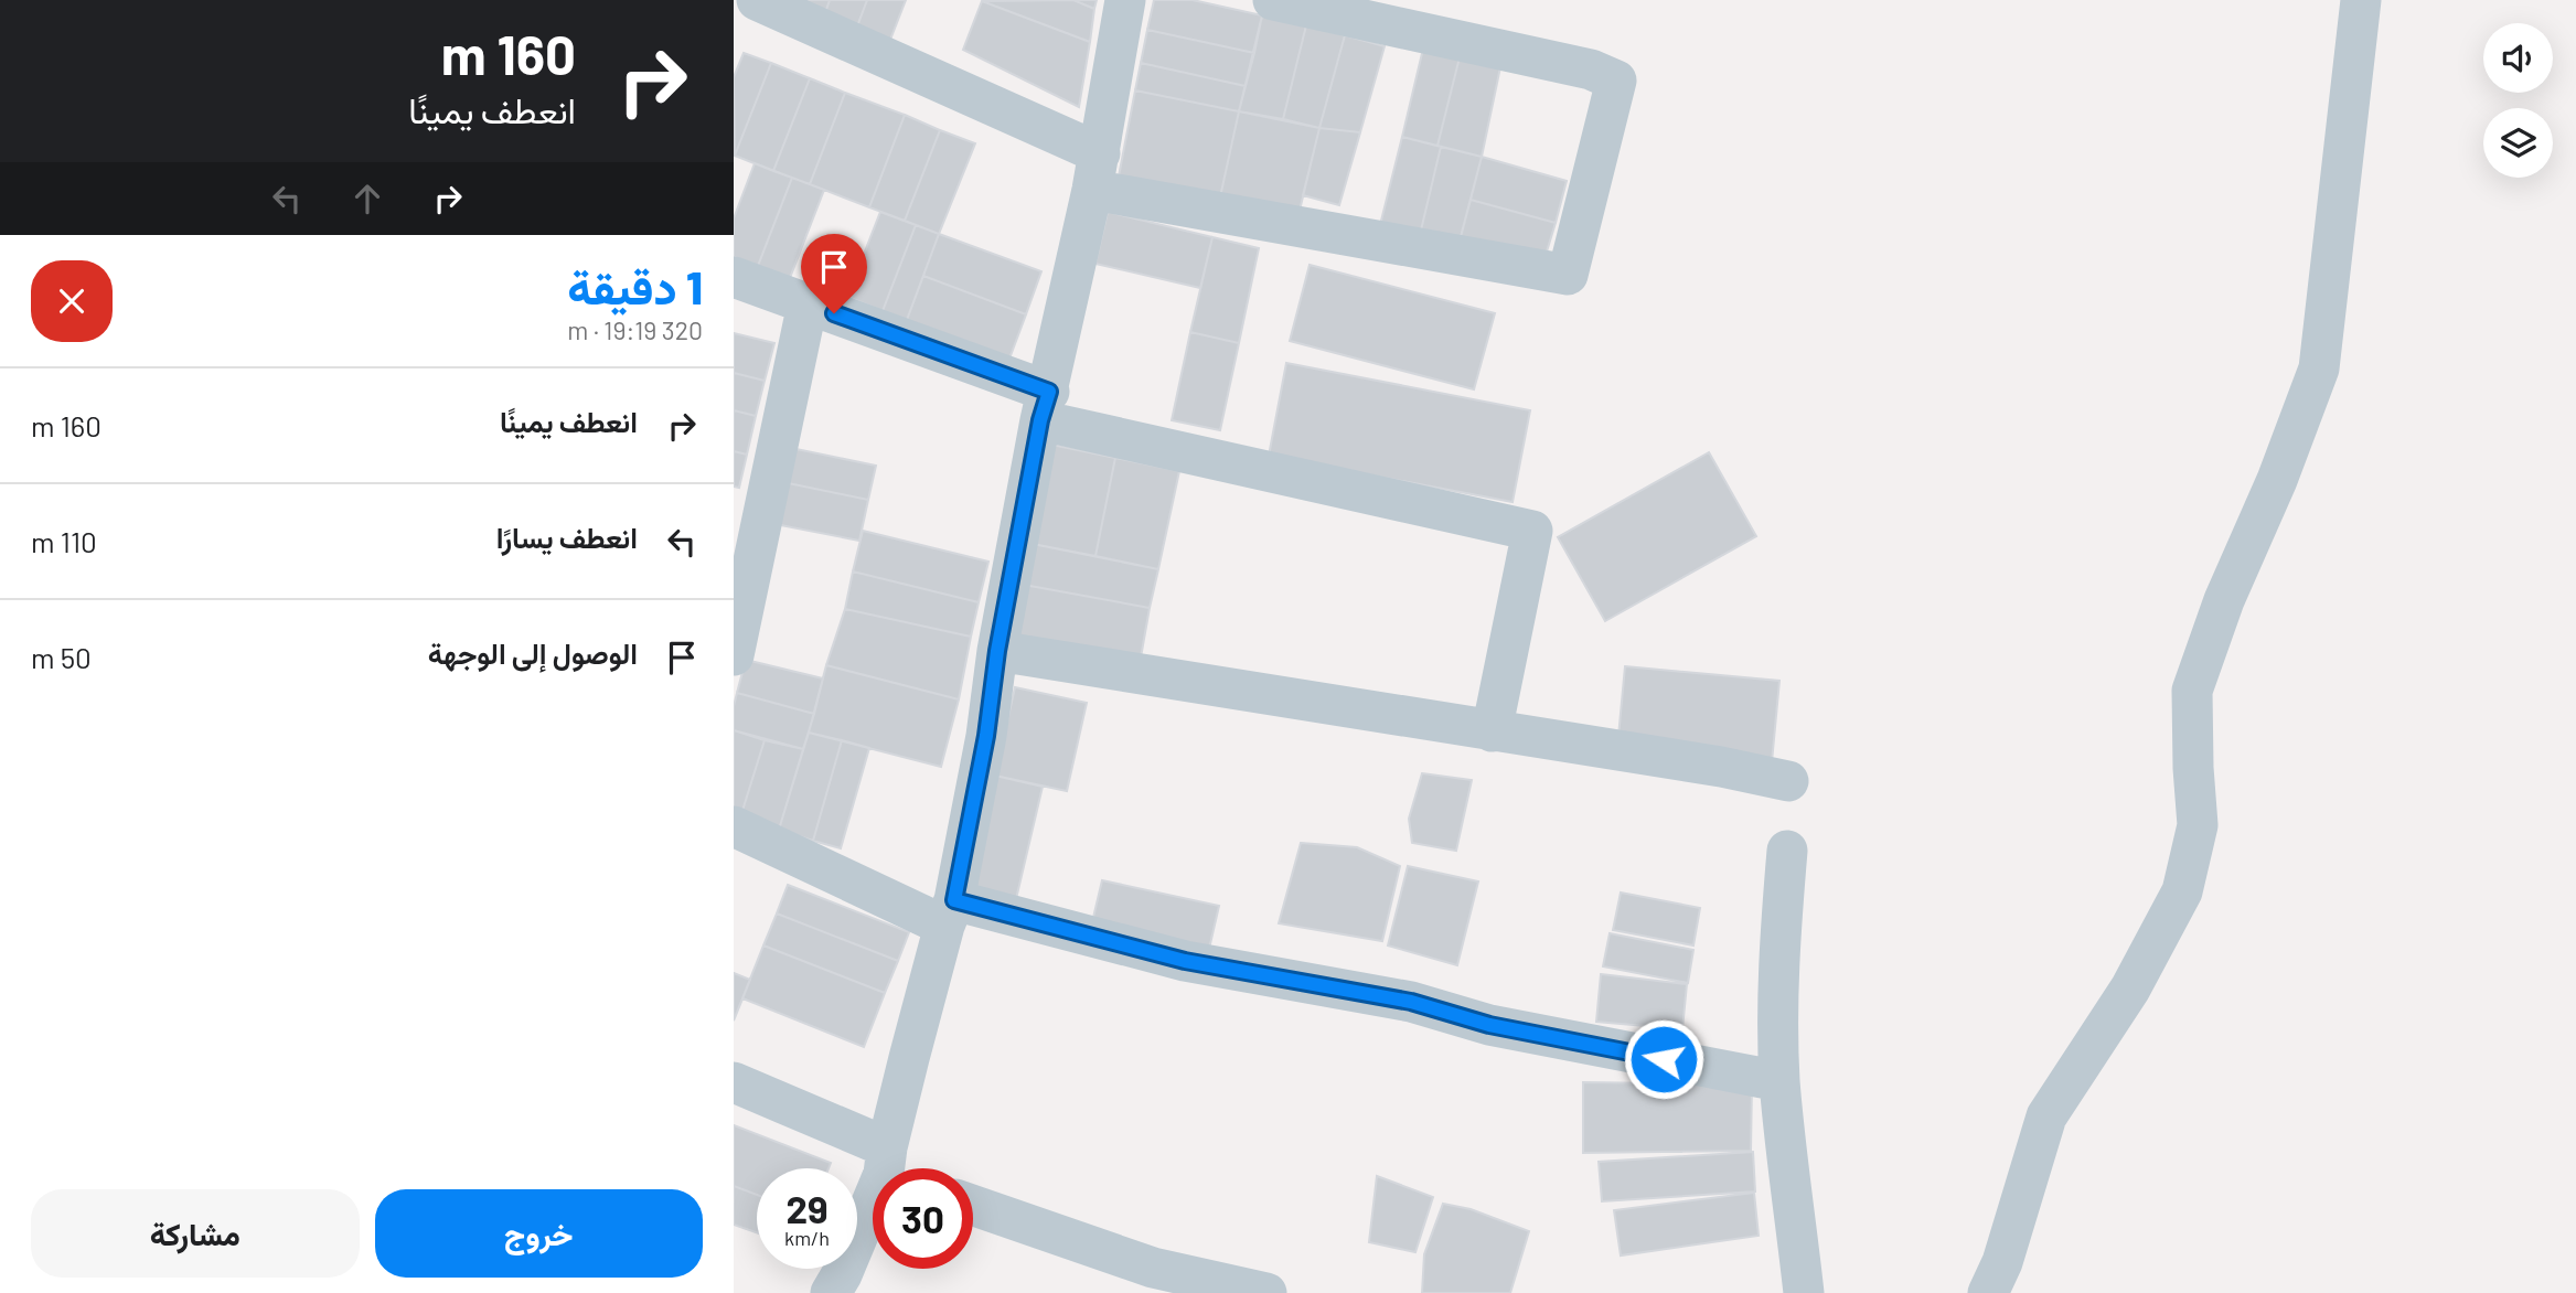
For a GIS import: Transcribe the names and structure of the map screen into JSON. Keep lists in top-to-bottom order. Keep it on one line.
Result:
{"page":{"turn":["160 m","انعطف يمينًا"],"heading":["1 دقيقة","320 m · 19:19"],"list":[{"name":"انعطف يمينًا","value":"160 m"},{"name":"انعطف يسارًا","value":"110 m"},{"name":"الوصول إلى الوجهة","value":"50 m"}],"speed":"29 km/h","limit":"30","buttons":["خروج","مشاركة"]}}
